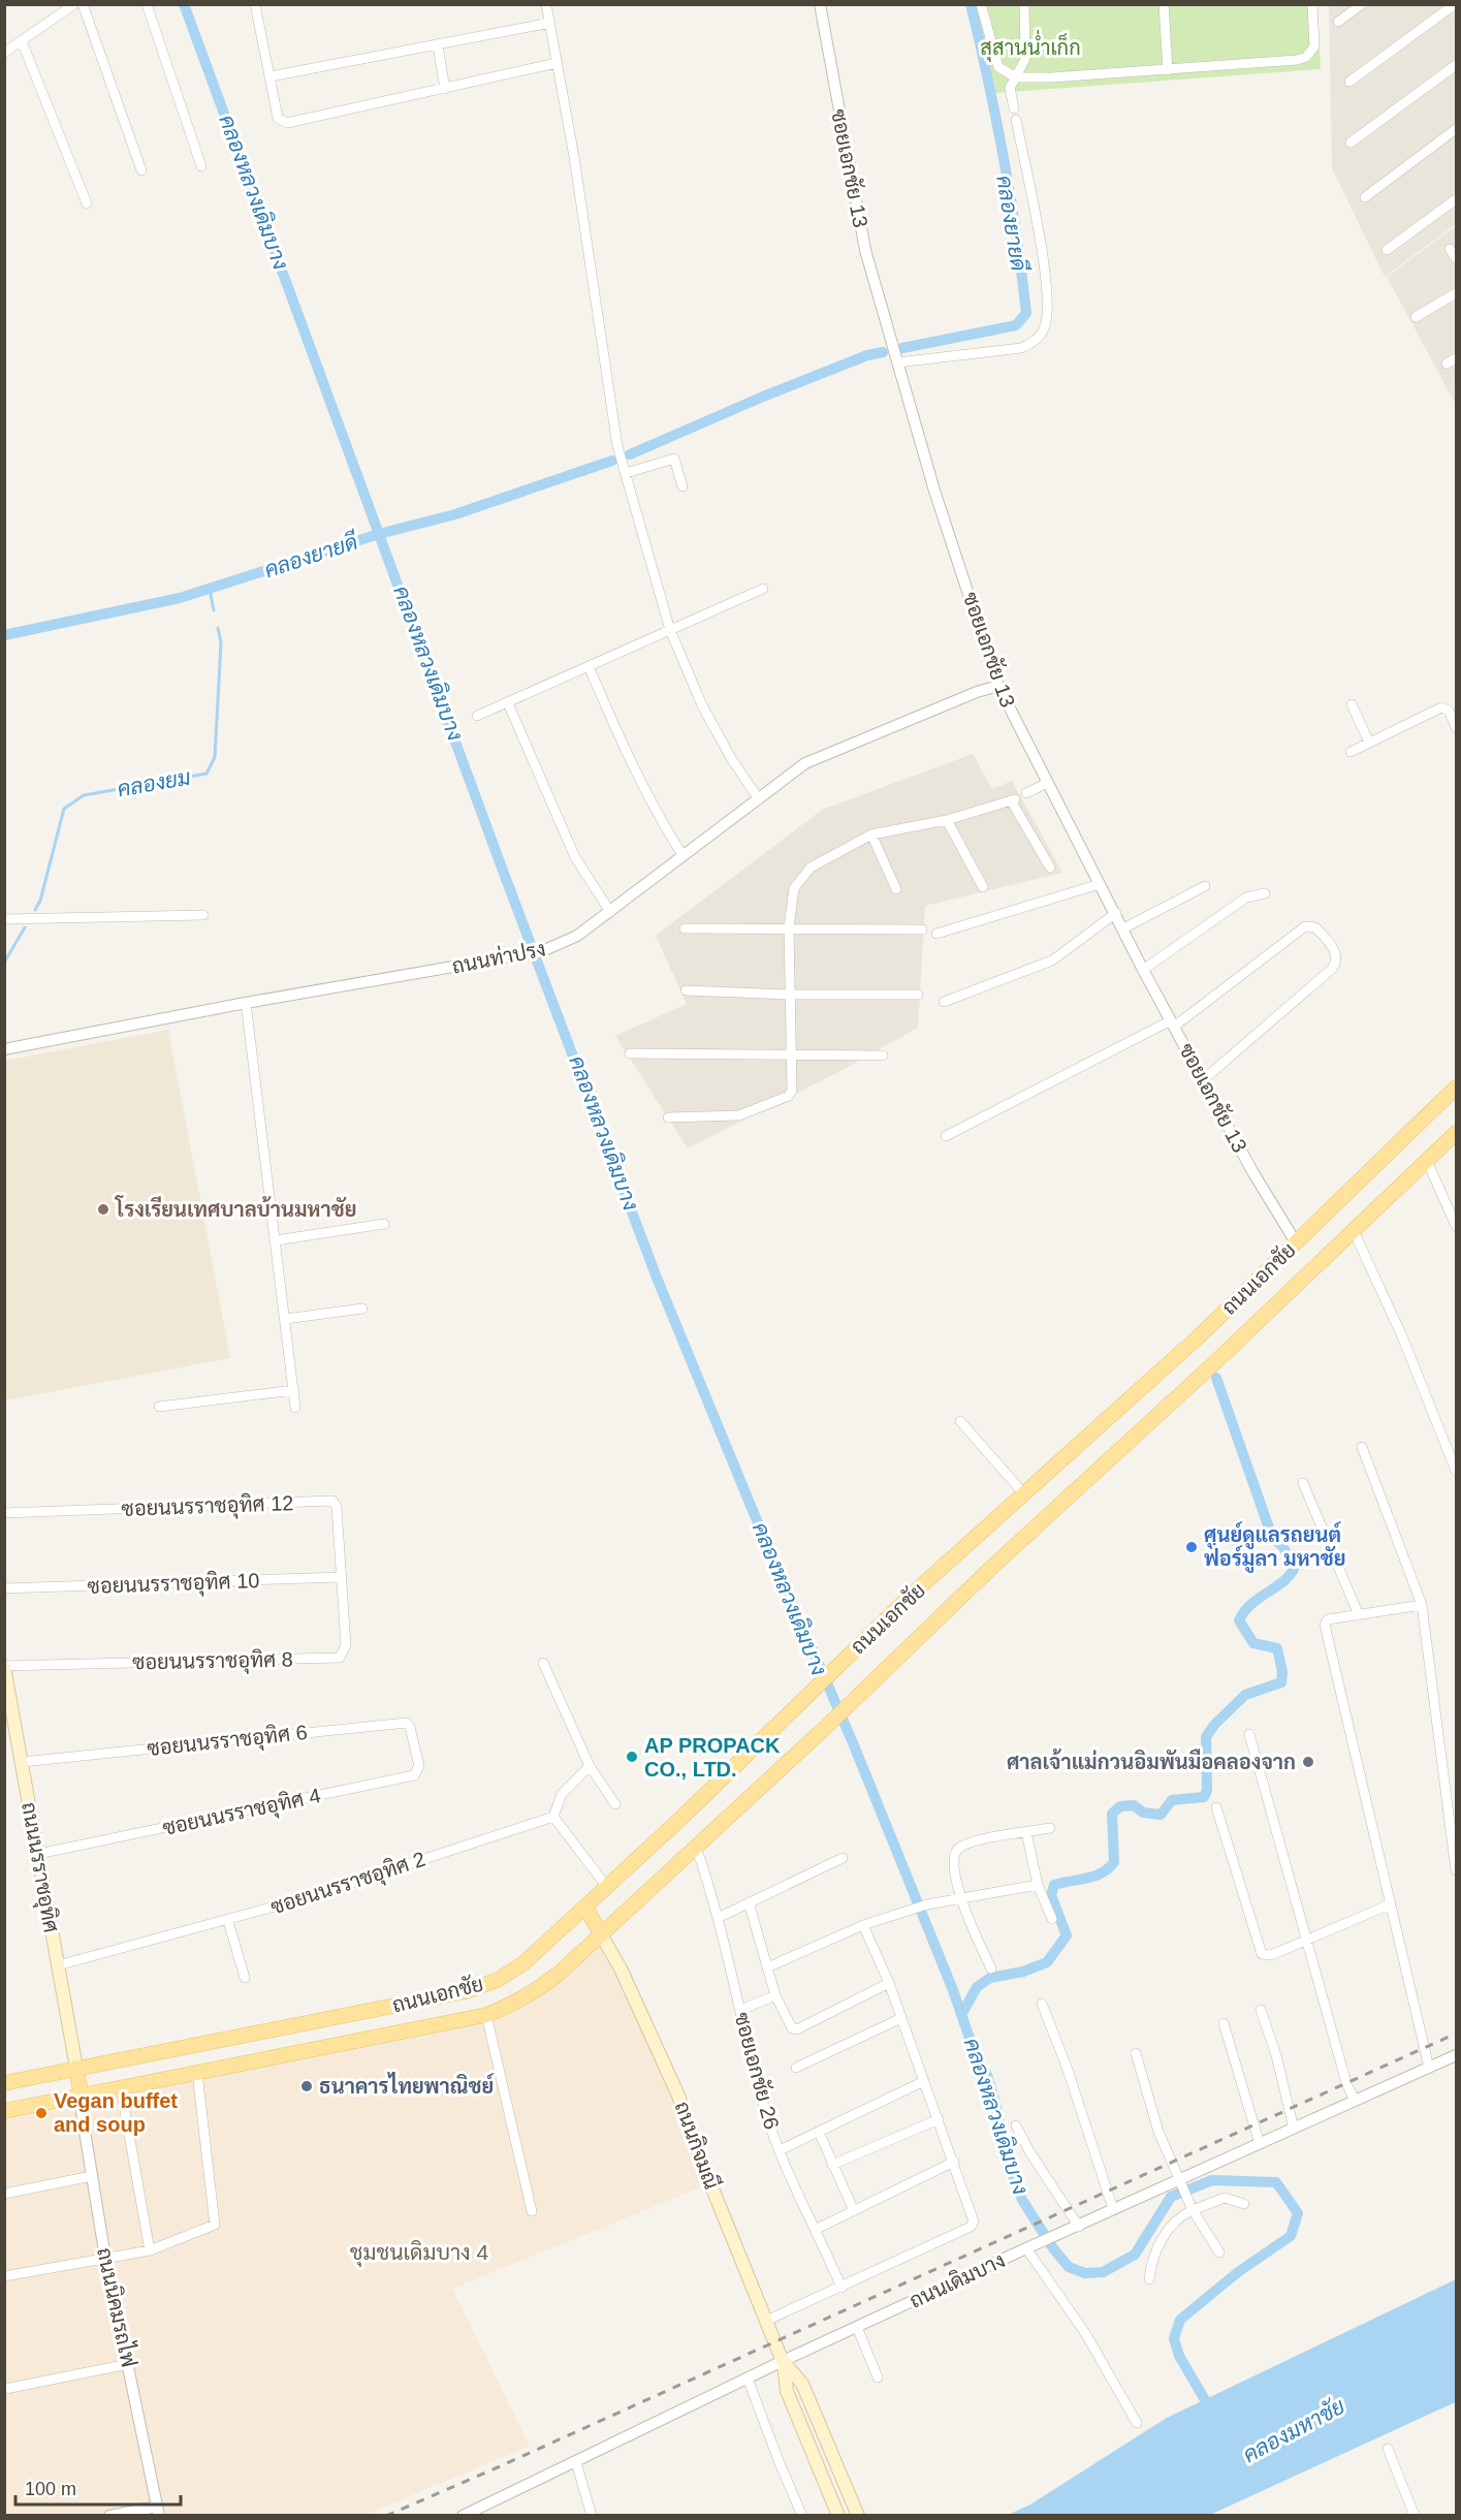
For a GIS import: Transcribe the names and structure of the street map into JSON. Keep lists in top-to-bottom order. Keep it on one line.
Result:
{"streets":{"main road":["ถนนเอกชัย","ถนนนรราชอุทิศ","ถนนกิจมณี"],"street":["ซอยเอกชัย 13","ถนนท่าปรง","ซอยนนรราชอุทิศ 12","ซอยนนรราชอุทิศ 10","ซอยนนรราชอุทิศ 8","ซอยนนรราชอุทิศ 6","ซอยนนรราชอุทิศ 4","ซอยนนรราชอุทิศ 2","ซอยเอกชัย 26","ถนนเดิมบาง","ถนนนิคมรถไฟ"]},"crossings":[["ซอยเอกชัย 13","ถนนท่าปรง"],["ซอยเอกชัย 13","ถนนเอกชัย"],["ถนนเอกชัย","ถนนนรราชอุทิศ"],["ถนนเอกชัย","ซอยเอกชัย 26"],["ถนนเอกชัย","ถนนกิจมณี"],["ถนนเอกชัย","ถนนนิคมรถไฟ"],["ซอยนนรราชอุทิศ 12","ซอยนนรราชอุทิศ 10"],["ซอยนนรราชอุทิศ 12","ซอยนนรราชอุทิศ 8"],["ซอยนนรราชอุทิศ 10","ซอยนนรราชอุทิศ 8"],["ซอยนนรราชอุทิศ 8","ถนนนรราชอุทิศ"],["ซอยนนรราชอุทิศ 6","ซอยนนรราชอุทิศ 4"],["ซอยนนรราชอุทิศ 6","ถนนนรราชอุทิศ"],["ซอยนนรราชอุทิศ 4","ถนนนรราชอุทิศ"],["ถนนนรราชอุทิศ","ซอยนนรราชอุทิศ 2"],["ถนนกิจมณี","ถนนเดิมบาง"]],"districts":["ชุมชนเดิมบาง 4"],"water":["คลองหลวงเดิมบาง","คลองยายดี","คลองยม","คลองมหาชัย"],"parks":["สุสานน่ำเก็ก"],"places":["โรงเรียนเทศบาลบ้านมหาชัย","ศูนย์ดูแลรถยนต์ ฟอร์มูลา มหาชัย","AP PROPACK CO., LTD.","ศาลเจ้าแม่กวนอิมพันมือคลองจาก","ธนาคารไทยพาณิชย์","Vegan buffet and soup"],"scale_bar":"100 m"}
